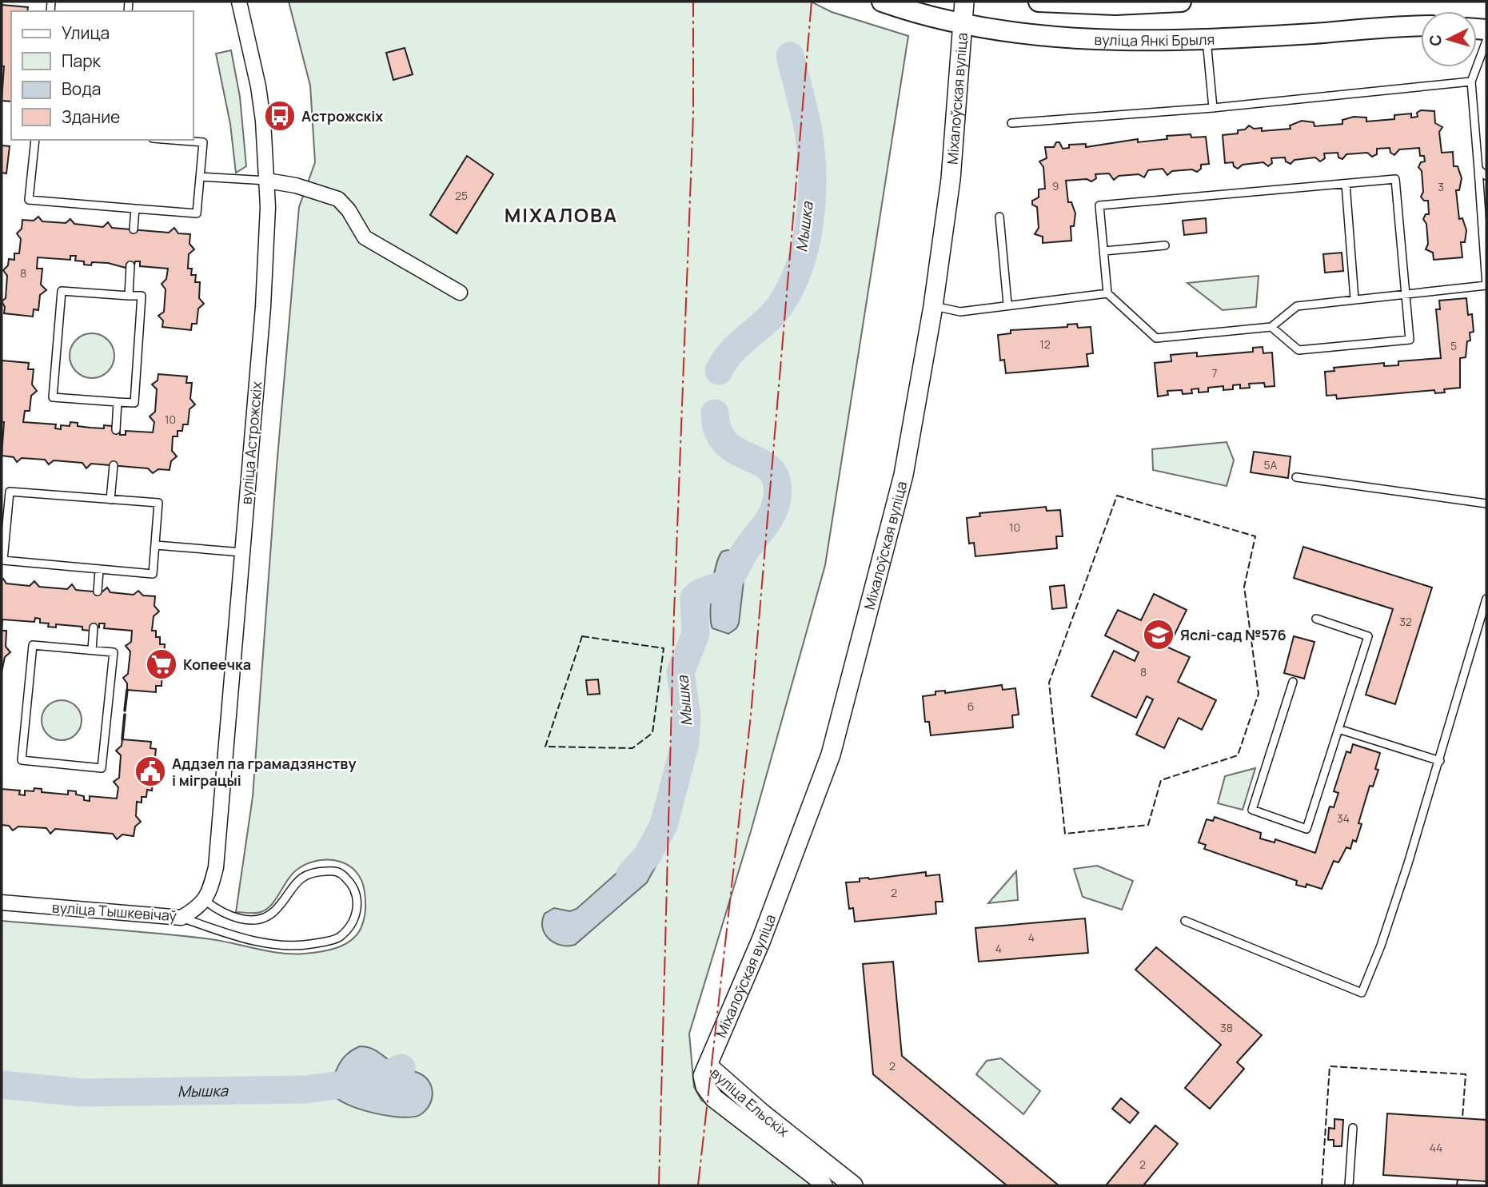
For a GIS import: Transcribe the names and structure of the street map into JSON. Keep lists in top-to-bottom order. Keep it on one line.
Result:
{"streets":{"main road":["вуліца Янкі Брыля"],"street":["Міхалоўская вуліца","вуліца Астрожскіх","вуліца Тышкевічаў","вуліца Ельскіх"]},"crossings":[["вуліца Янкі Брыля","Міхалоўская вуліца"],["Міхалоўская вуліца","вуліца Ельскіх"],["вуліца Астрожскіх","вуліца Тышкевічаў"]],"districts":["МІХАЛОВА"],"water":["Мышка"],"places":{"bus stop":["Астрожскіх"],"school or university":["Яслі-сад №576"],"supermarket":["Копеечка"],"public building":["Аддзел па грамадзянству і міграцыі"]},"house_numbers":["9","3","25","8","12","5","7","10","5А","10","32","8","6","34","2","4","4","38","2","44","2"],"legend":["Улица","Парк","Вода","Здание"],"north":"left"}
